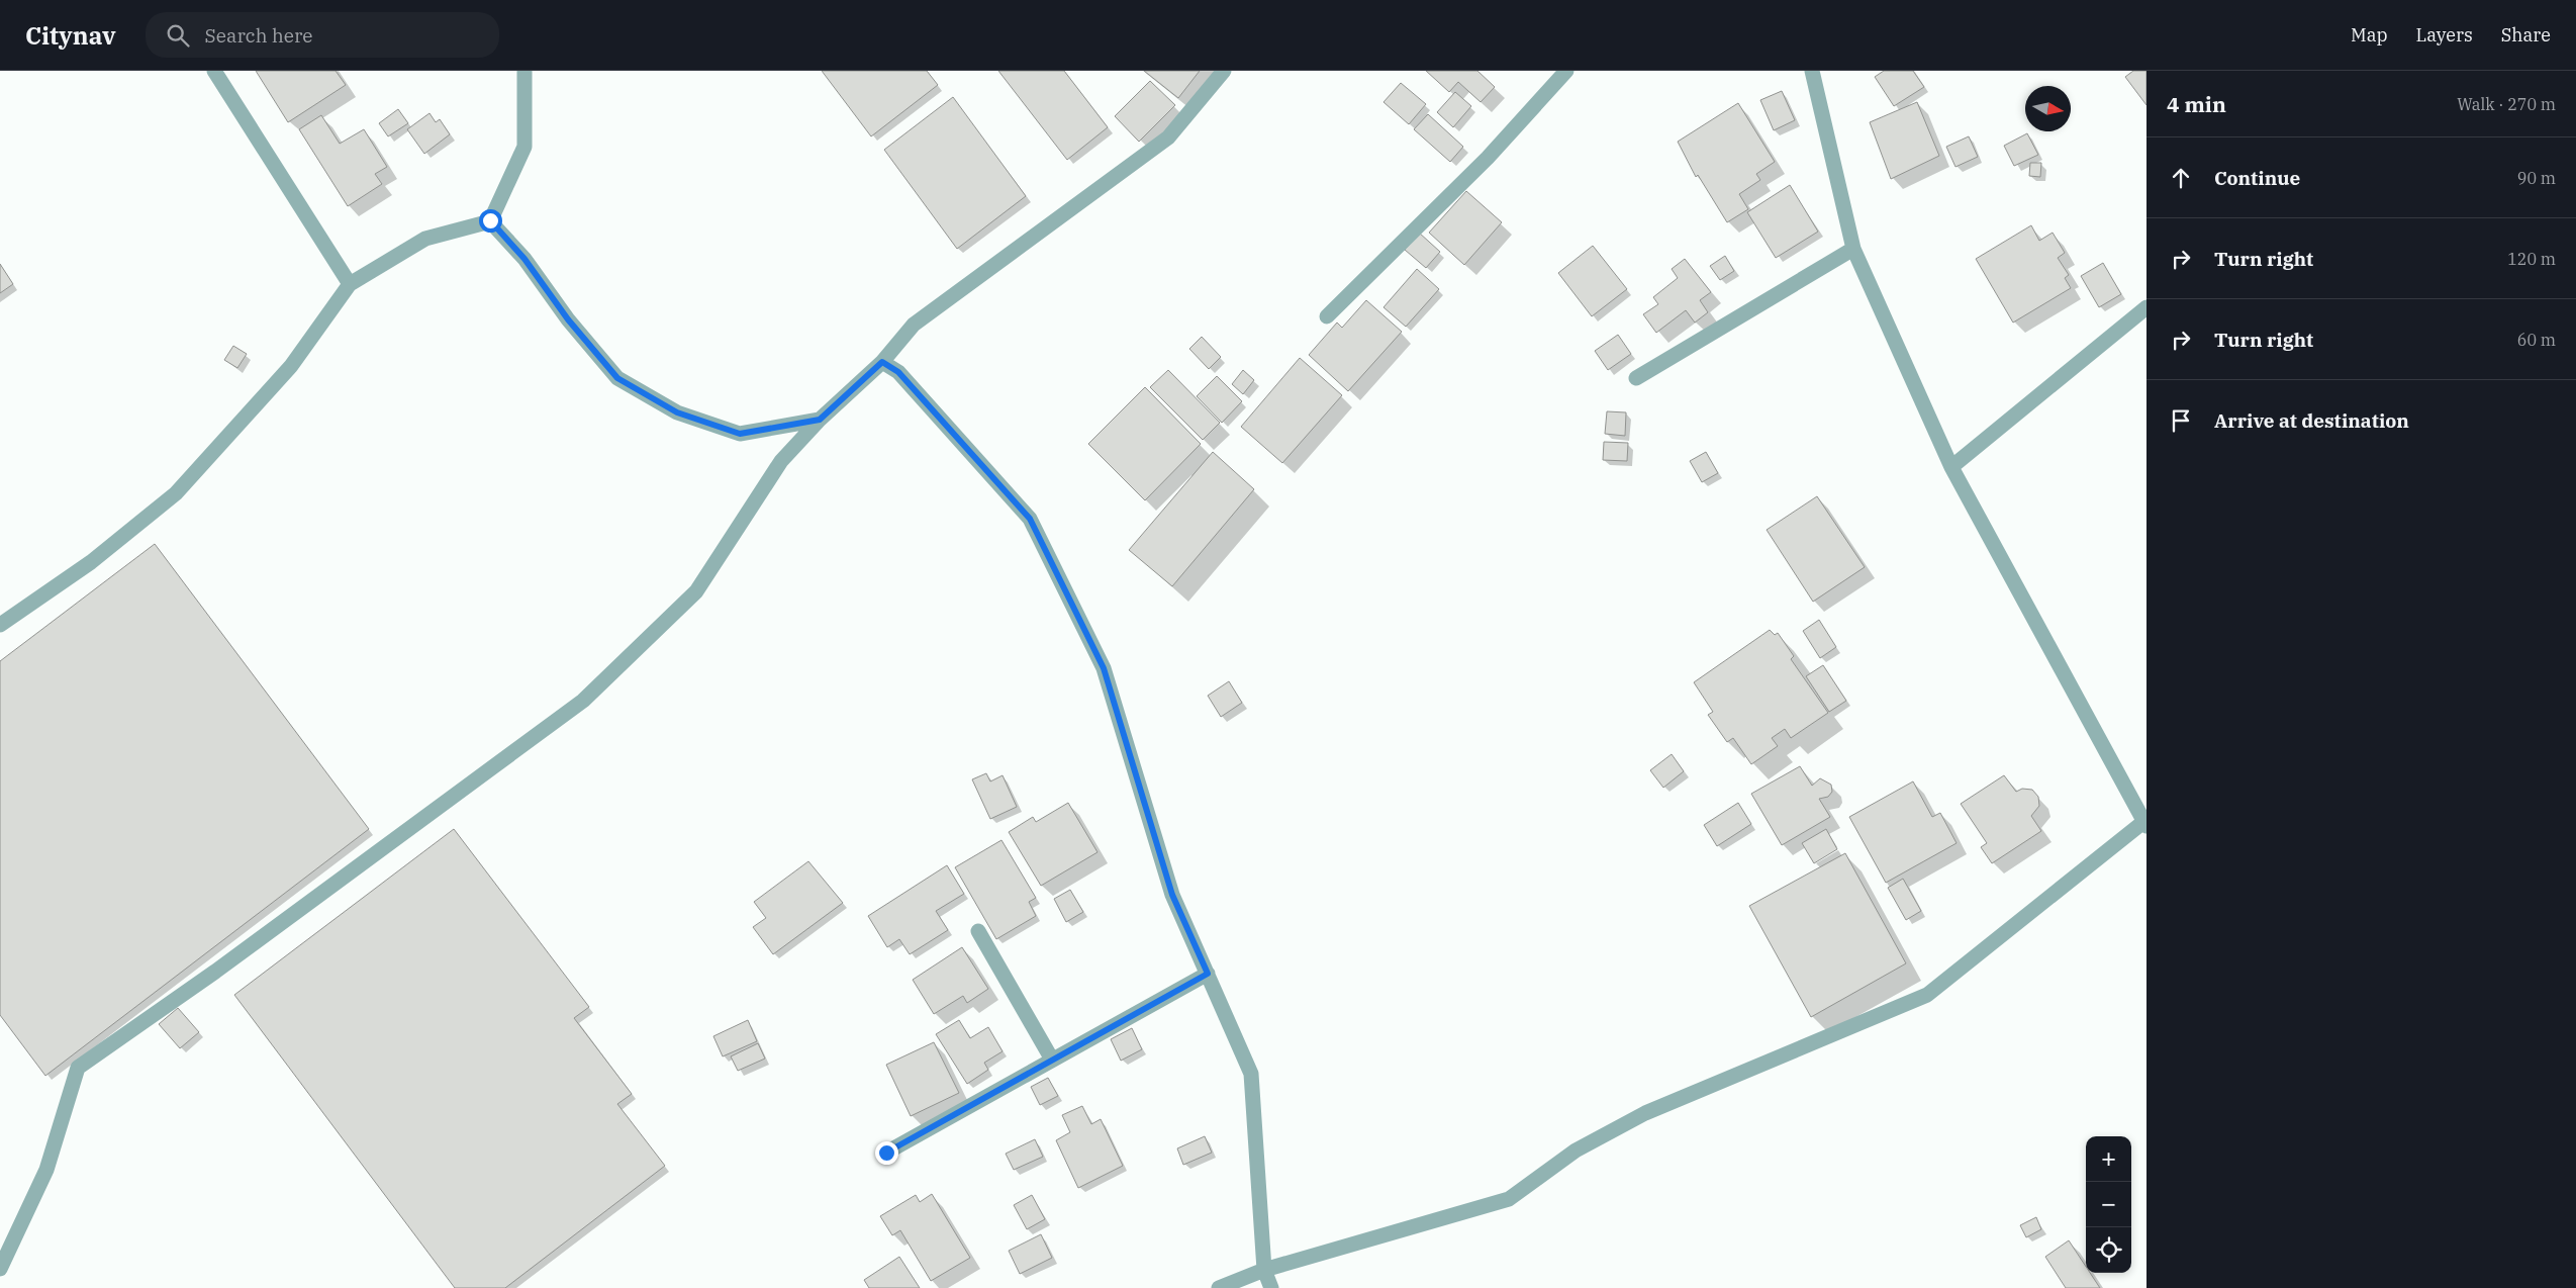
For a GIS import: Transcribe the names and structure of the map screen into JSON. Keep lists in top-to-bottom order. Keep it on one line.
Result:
{"north":"right","page":{"header":"Citynav","search":"Search here","nav":["Map","Layers","Share"],"heading":["4 min","Walk · 270 m"],"list":[["Continue","90 m"],["Turn right","120 m"],["Turn right","60 m"],"Arrive at destination"],"map_buttons":["+","−"]}}
